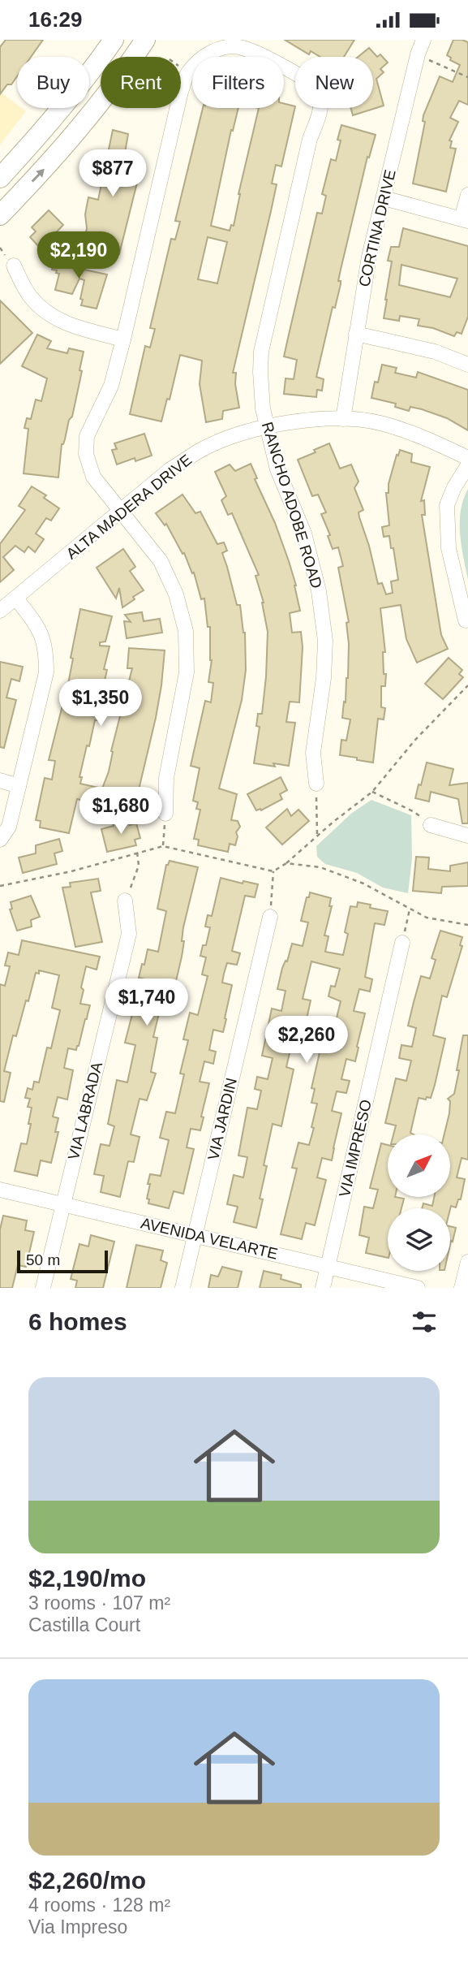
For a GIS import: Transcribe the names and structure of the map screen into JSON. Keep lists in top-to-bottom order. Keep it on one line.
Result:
{"streets":{"street":["CORTINA DRIVE","RANCHO ADOBE ROAD","ALTA MADERA DRIVE","VIA LABRADA","VIA JARDIN","VIA IMPRESO","AVENIDA VELARTE"]},"crossings":[["CORTINA DRIVE","ALTA MADERA DRIVE"],["RANCHO ADOBE ROAD","ALTA MADERA DRIVE"],["VIA LABRADA","AVENIDA VELARTE"],["VIA JARDIN","AVENIDA VELARTE"],["VIA IMPRESO","AVENIDA VELARTE"]],"scale_bar":"50 m","north":"top right","page":{"status":"16:29","chip":["Buy","Rent","Filters","New"],"price":["$877","$2,190","$1,350","$1,680","$1,740","$2,260"],"scale":"50 m","heading":"6 homes","list":[{"name":"$2,190/mo","note":"3 rooms · 107 m² · Castilla Court"},{"name":"$2,260/mo","note":"4 rooms · 128 m² · Via Impreso"}]}}
